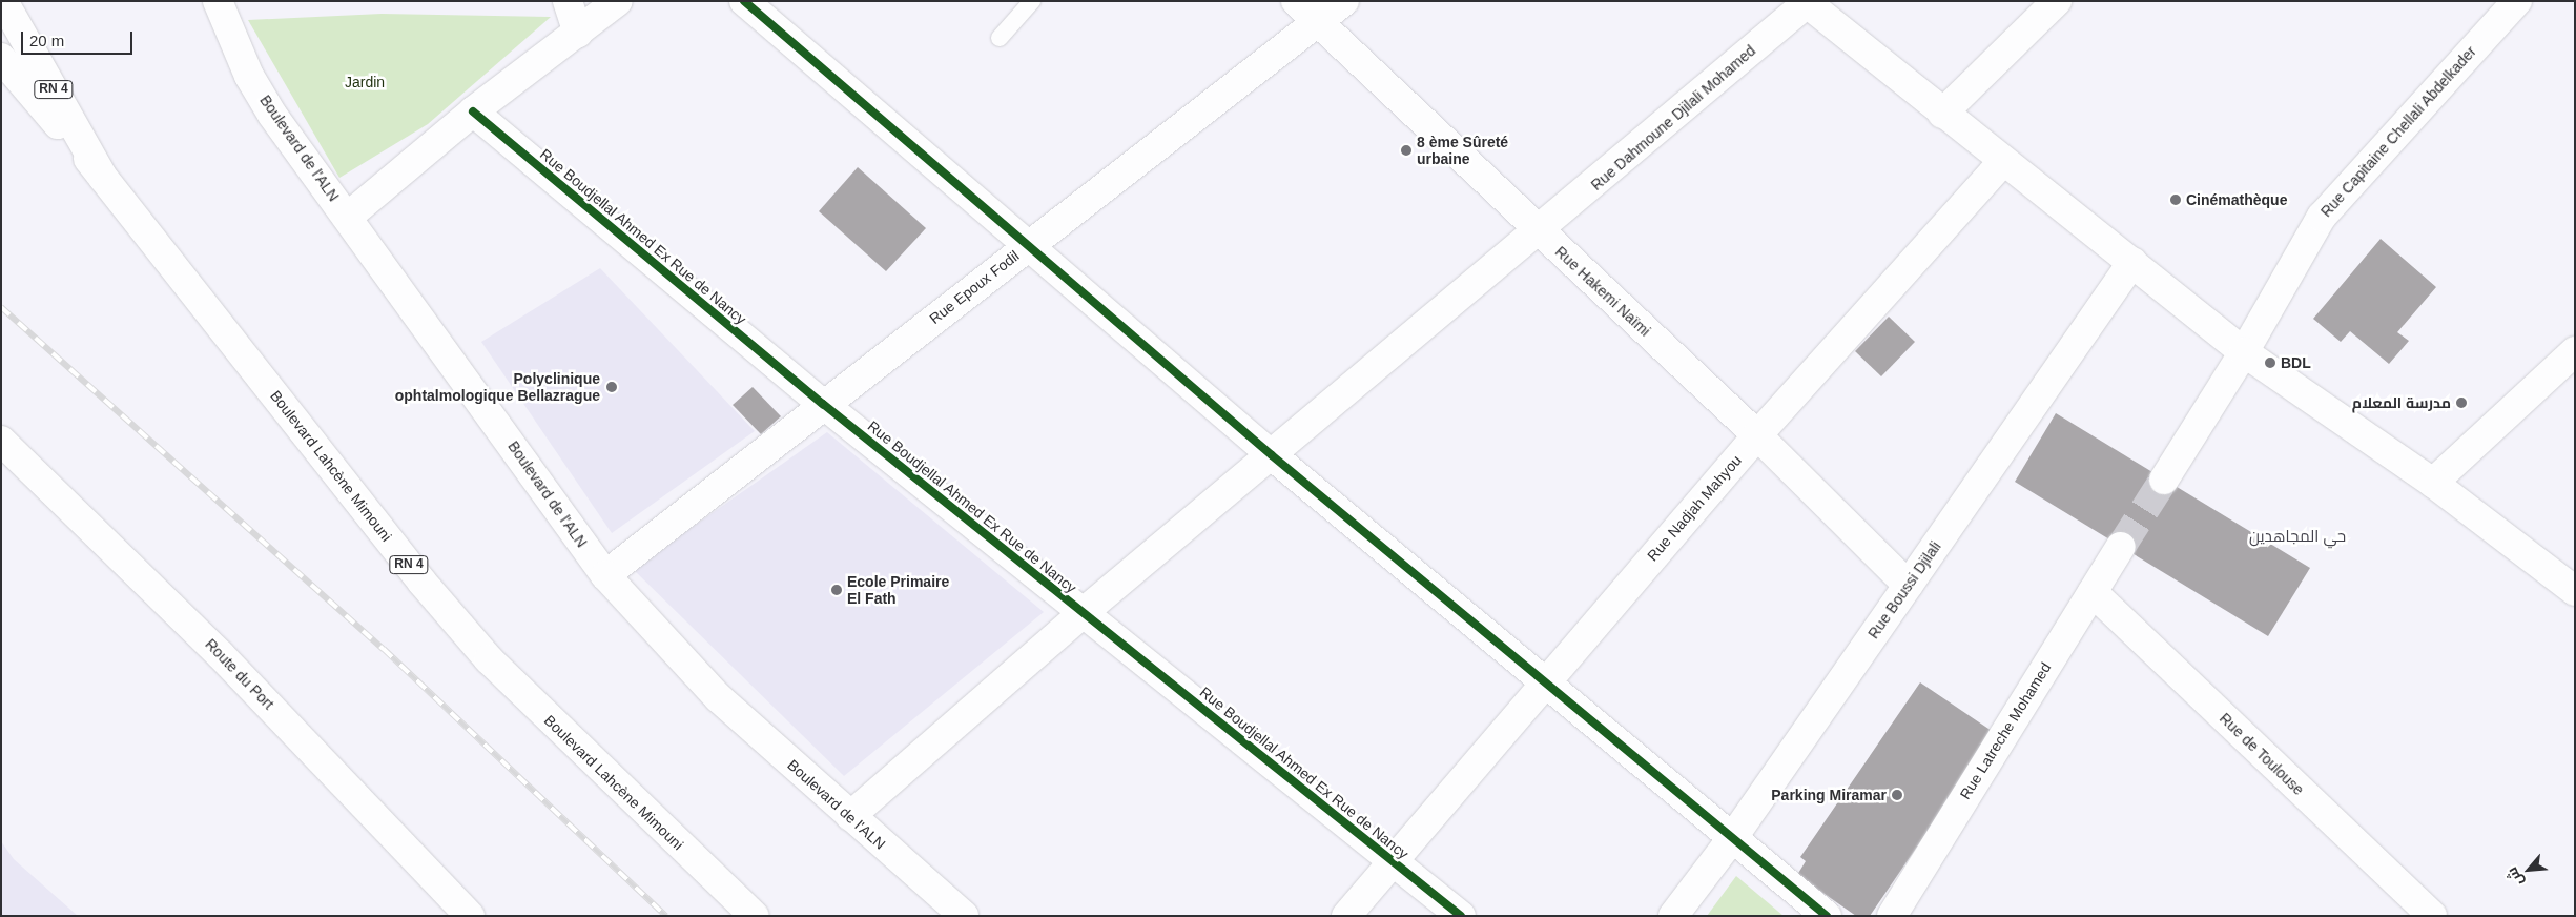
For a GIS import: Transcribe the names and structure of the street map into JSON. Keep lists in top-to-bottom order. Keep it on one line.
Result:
{"streets":{"main road":["RN 4","Rue Dahmoune Djilali Mohamed","Rue Capitaine Chellali Abdelkader","Boulevard de l'ALN","Rue Boudjellal Ahmed Ex Rue de Nancy","Rue Epoux Fodil","Rue Hakemi Naïmi","Boulevard Lahcène Mimouni","Rue Nadjah Mahyou","Rue Boussi Djilali","Route du Port","Rue Latreche Mohamed","Rue de Toulouse"]},"crossings":[["RN 4","Boulevard Lahcène Mimouni"],["Rue Dahmoune Djilali Mohamed","Boulevard de l'ALN"],["Rue Dahmoune Djilali Mohamed","Rue Boudjellal Ahmed Ex Rue de Nancy"],["Rue Dahmoune Djilali Mohamed","Rue Hakemi Naïmi"],["Boulevard de l'ALN","Rue Epoux Fodil"],["Rue Boudjellal Ahmed Ex Rue de Nancy","Rue Epoux Fodil"],["Rue Boudjellal Ahmed Ex Rue de Nancy","Rue Nadjah Mahyou"],["Rue Epoux Fodil","Rue Hakemi Naïmi"],["Rue Hakemi Naïmi","Rue Nadjah Mahyou"],["Rue Hakemi Naïmi","Rue Boussi Djilali"],["Rue Latreche Mohamed","Rue de Toulouse"]],"districts":["حي المجاهدين"],"parks":["Jardin"],"places":["8 ème Sûreté urbaine","Cinémathèque","BDL","Polyclinique ophtalmologique Bellazrague","مدرسة المعلام","Ecole Primaire El Fath","Parking Miramar"],"scale_bar":"20 m","north":"bottom left"}
